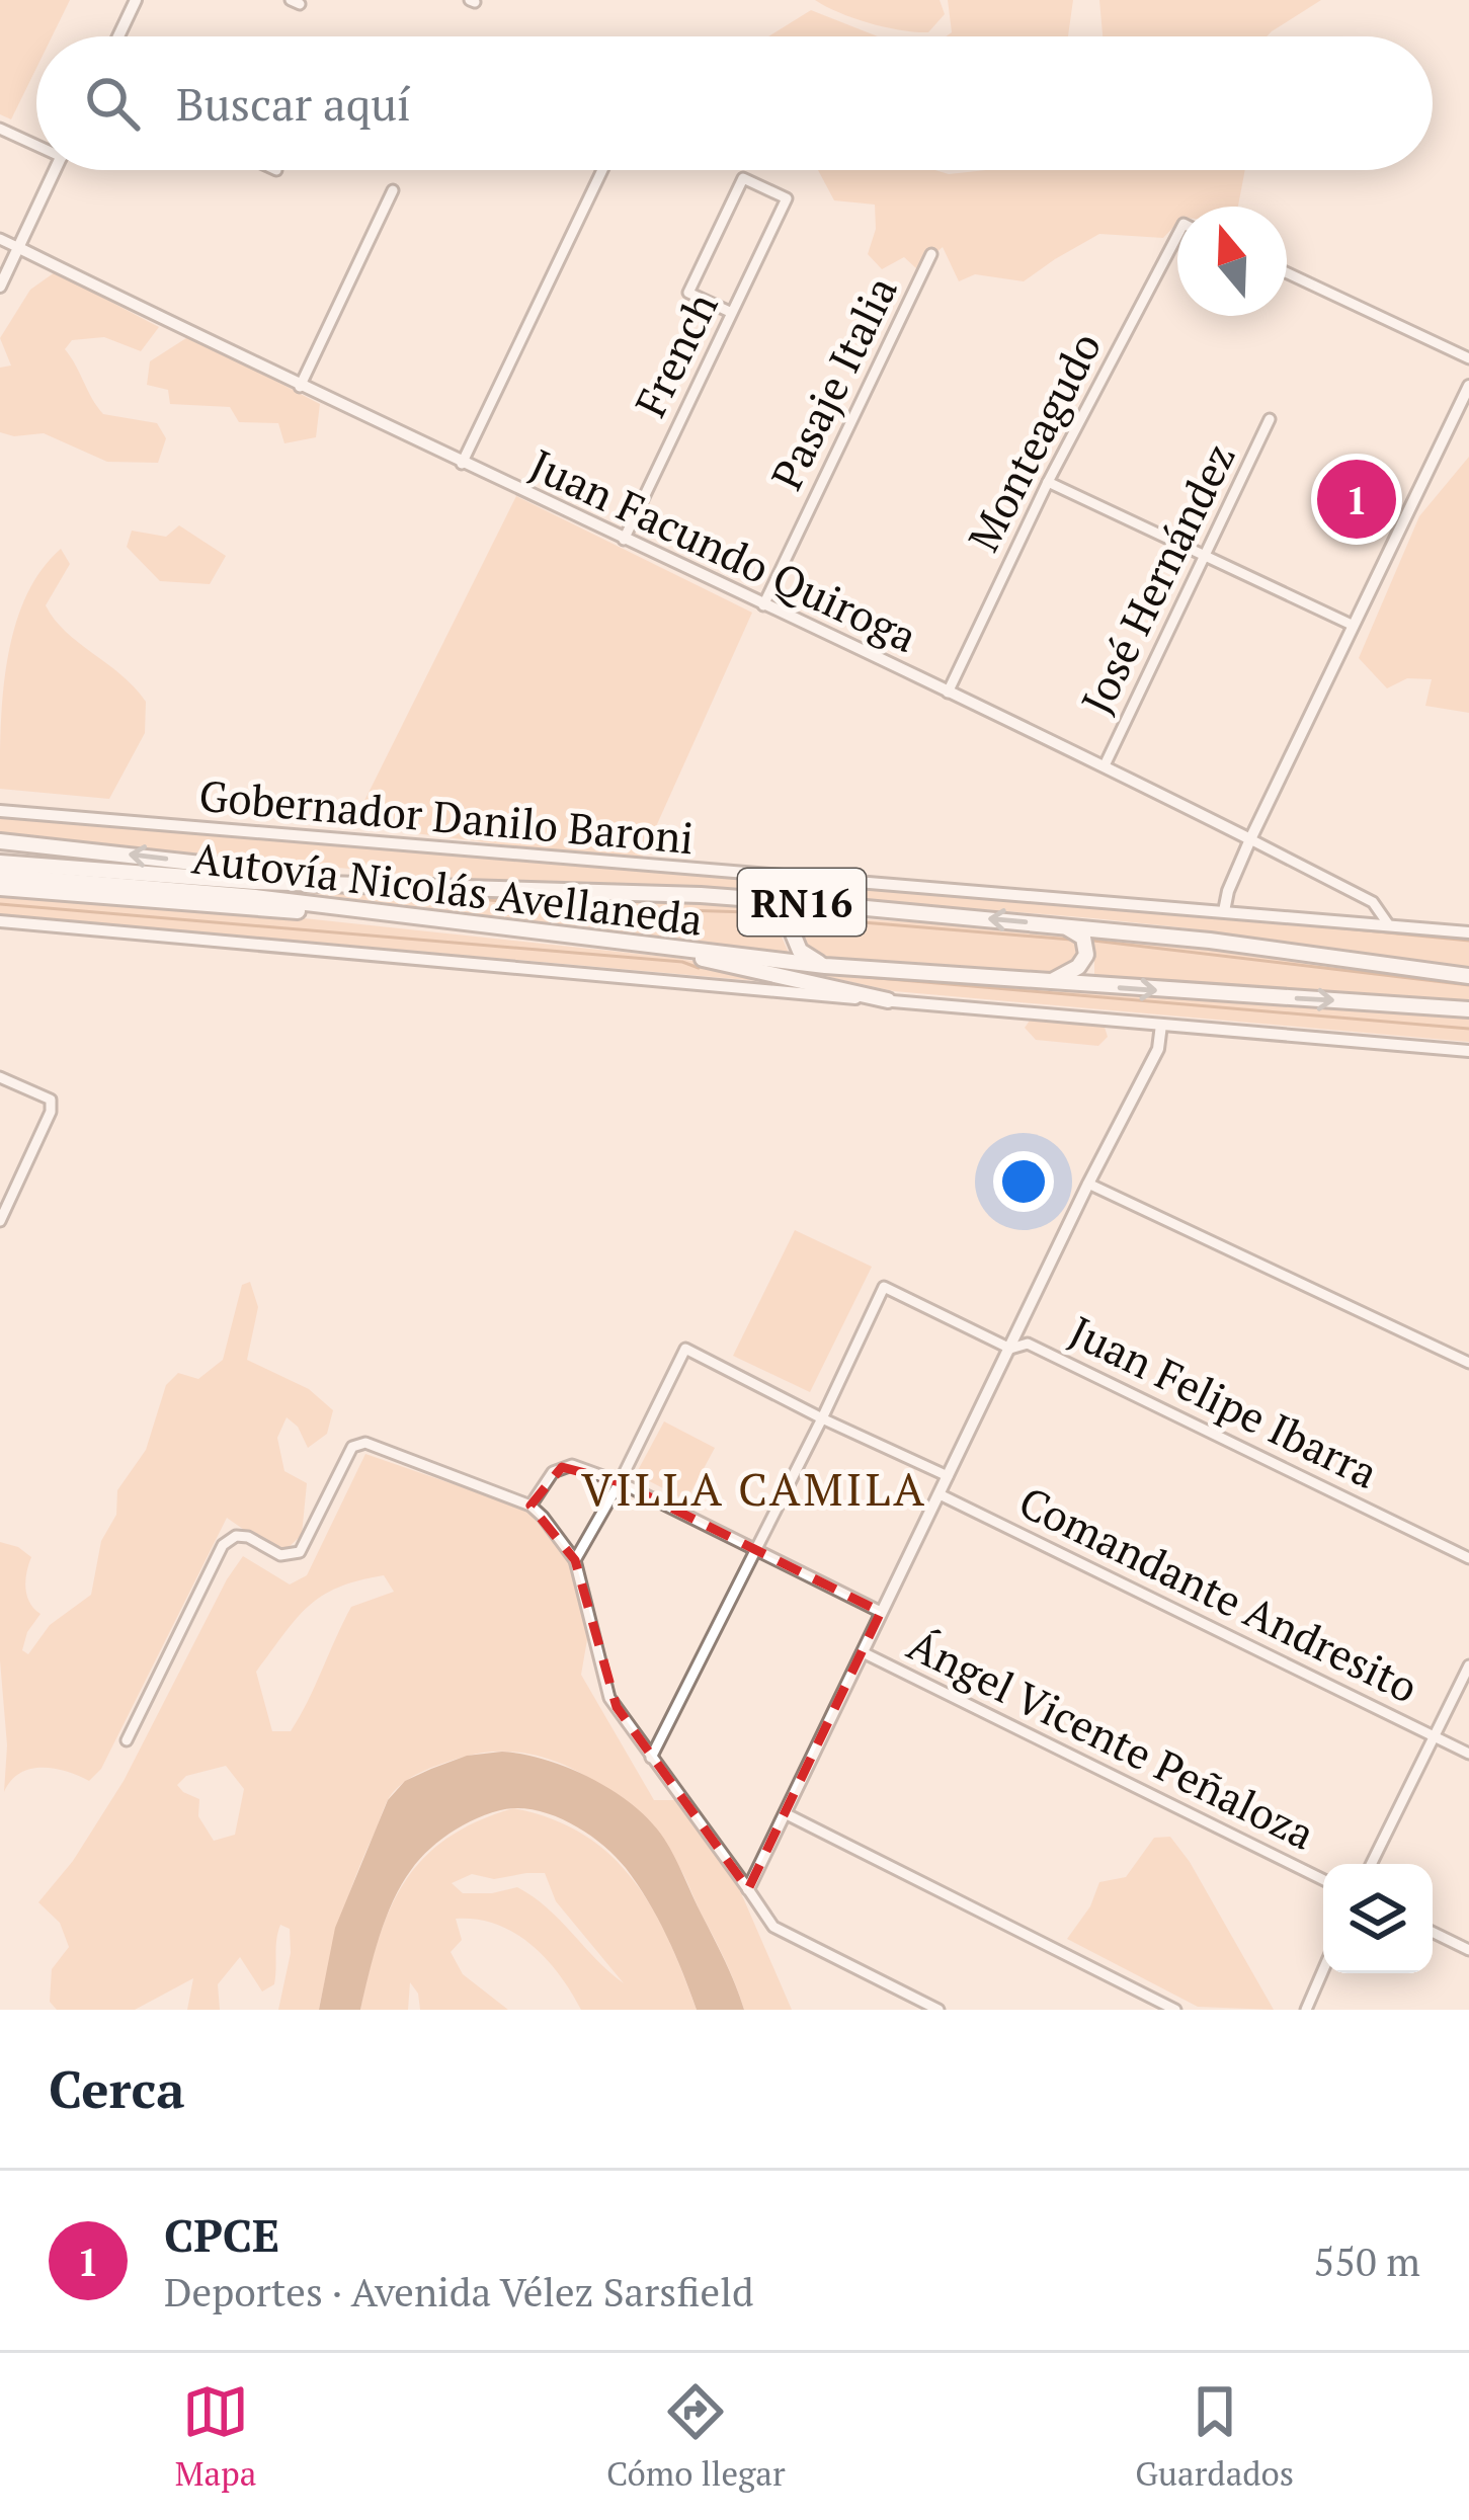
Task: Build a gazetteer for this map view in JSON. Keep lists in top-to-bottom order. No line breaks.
{"streets":{"highway":["Autovía Nicolás Avellaneda","RN16"],"street":["French","Pasaje Italia","Monteagudo","Juan Facundo Quiroga","José Hernández","Gobernador Danilo Baroni","Juan Felipe Ibarra","Comandante Andresito","Ángel Vicente Peñaloza"]},"crossings":[["French","Juan Facundo Quiroga"],["Pasaje Italia","Juan Facundo Quiroga"],["Monteagudo","Juan Facundo Quiroga"],["Juan Facundo Quiroga","José Hernández"],["Juan Facundo Quiroga","Gobernador Danilo Baroni"]],"districts":["VILLA CAMILA"],"north":"top","page":{"search":"Buscar aquí","pins":"1","heading":"Cerca","list":[{"mark":"1","name":"CPCE","note":"Deportes · Avenida Vélez Sarsfield","value":"550 m"}],"nav":["Mapa","Cómo llegar","Guardados"]}}
